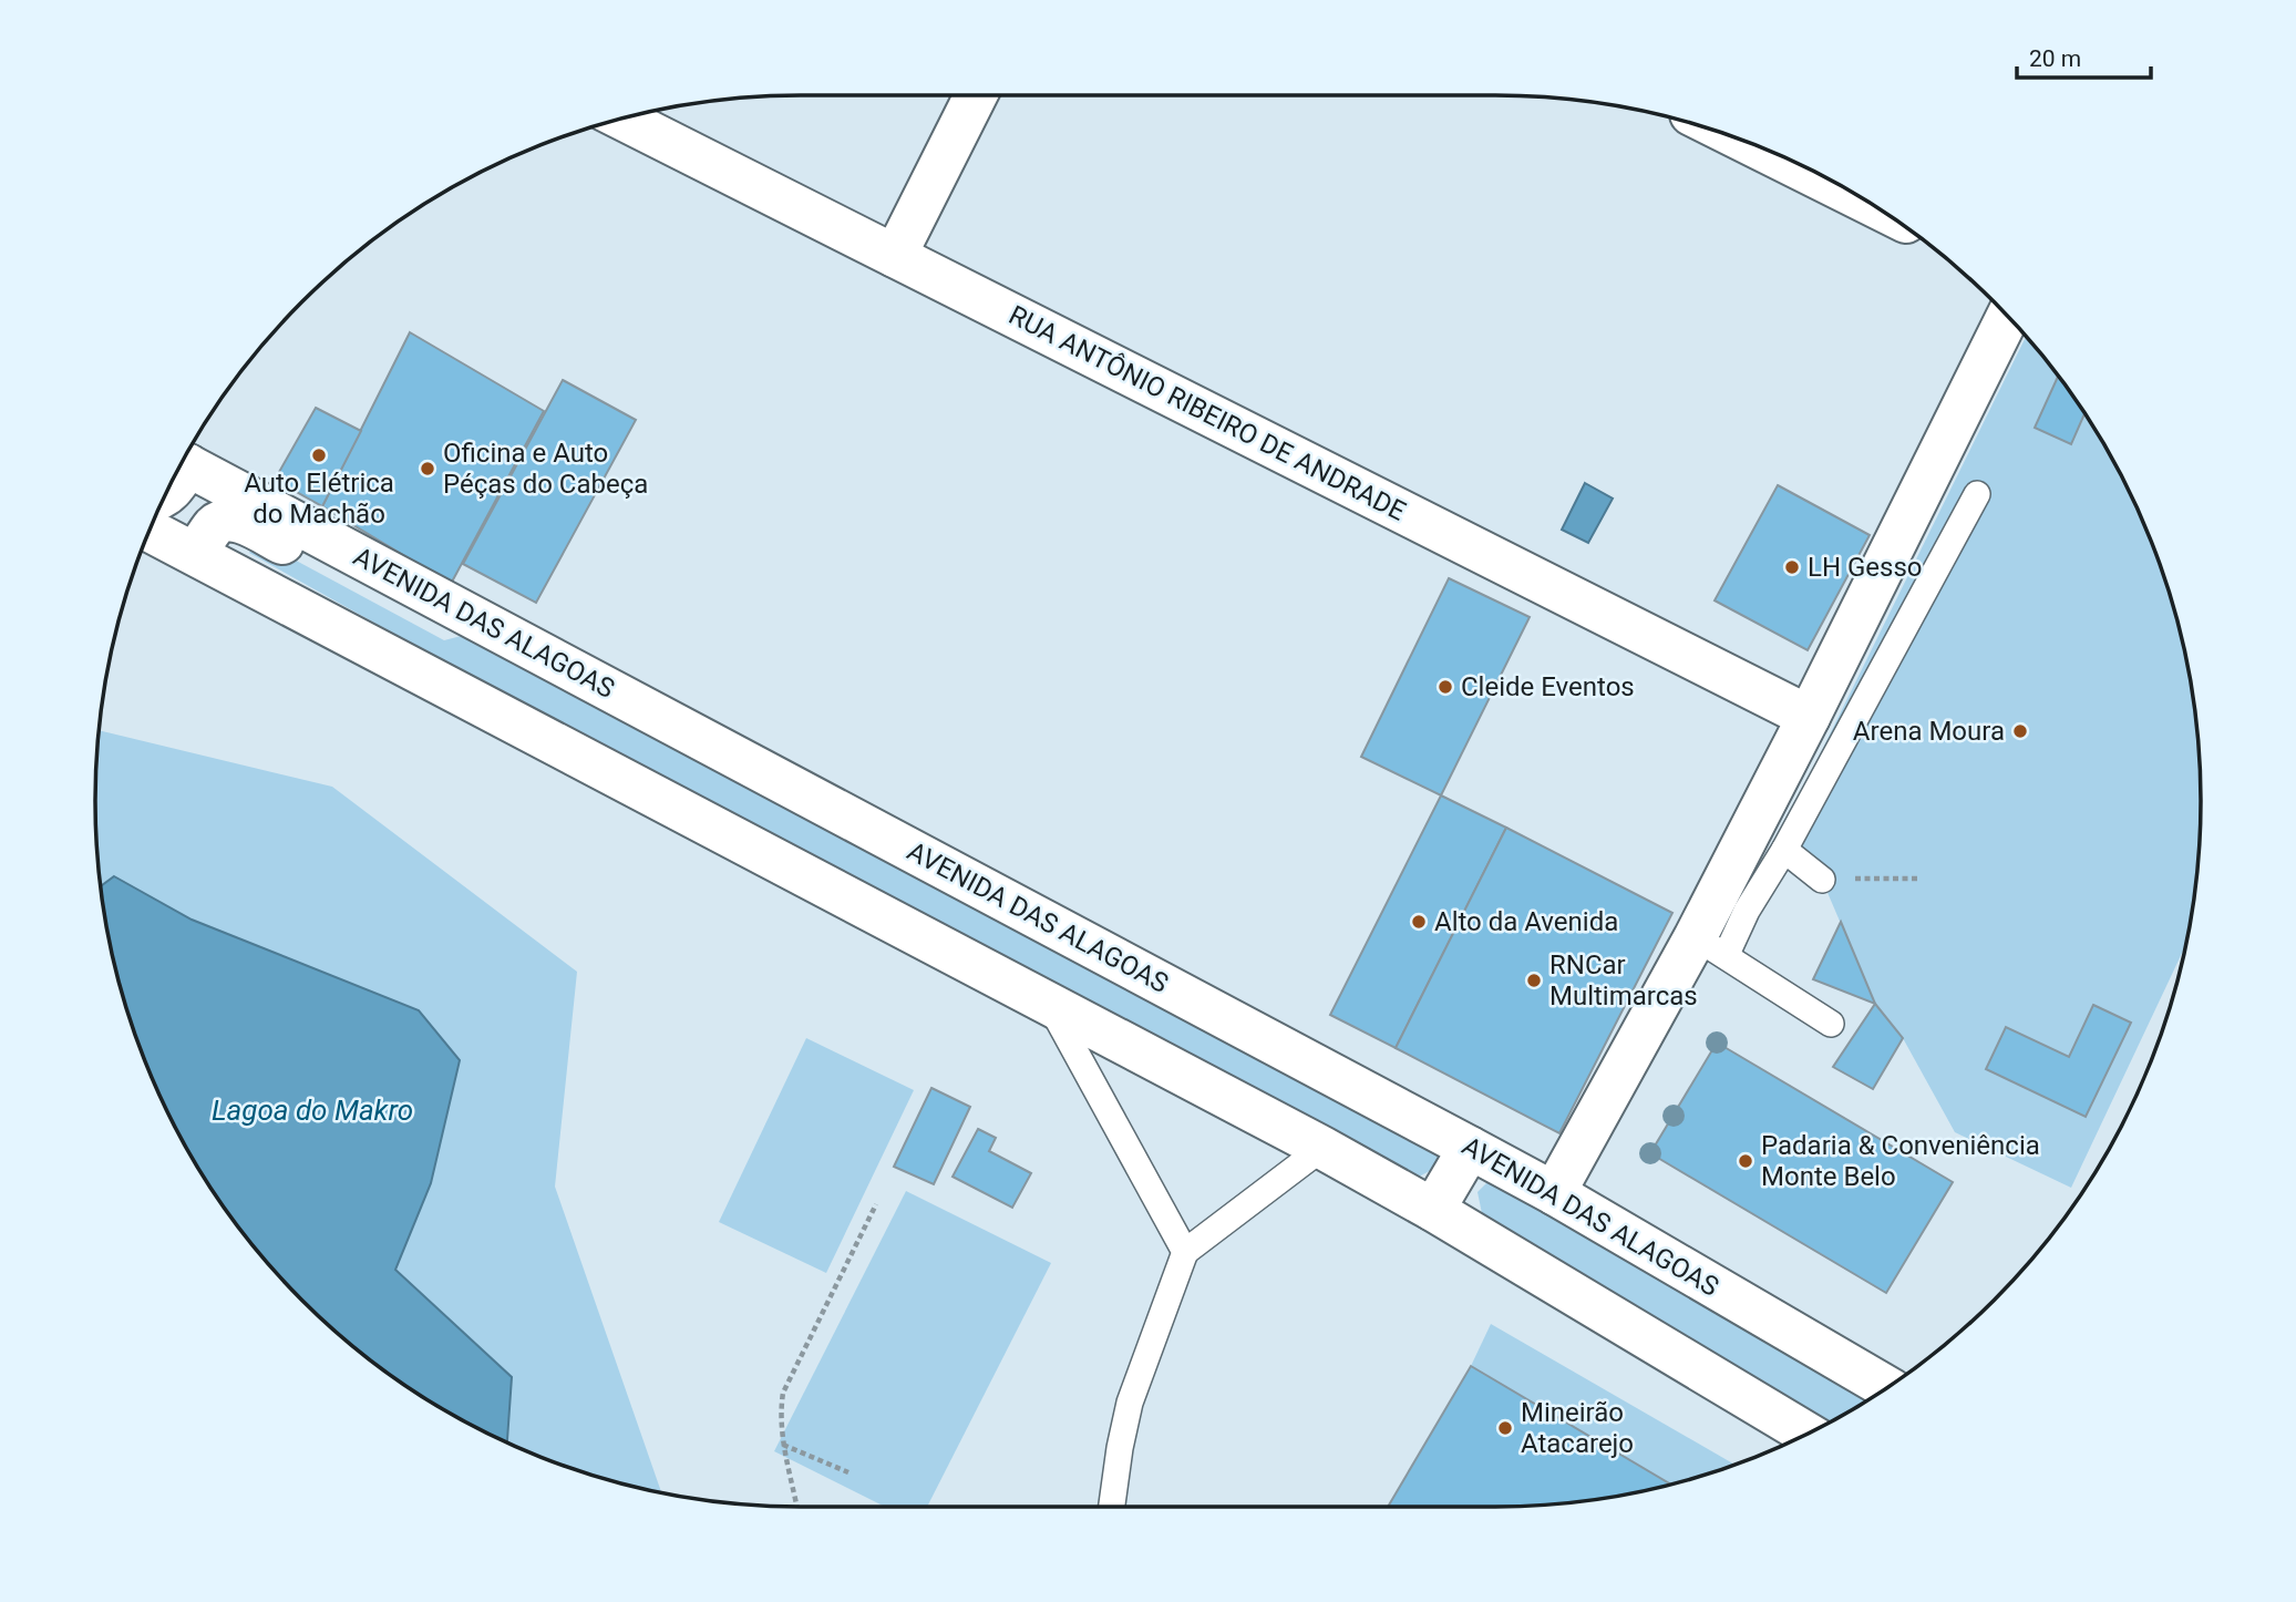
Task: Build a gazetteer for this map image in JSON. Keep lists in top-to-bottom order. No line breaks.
{"streets":{"main road":["RUA ANTÔNIO RIBEIRO DE ANDRADE","AVENIDA DAS ALAGOAS"]},"water":["Lagoa do Makro"],"places":["Auto Elétrica do Machão","Oficina e Auto Péças do Cabeça","LH Gesso","Cleide Eventos","Arena Moura","Alto da Avenida","RNCar Multimarcas","Padaria & Conveniência Monte Belo","Mineirão Atacarejo"],"scale_bar":"20 m"}
